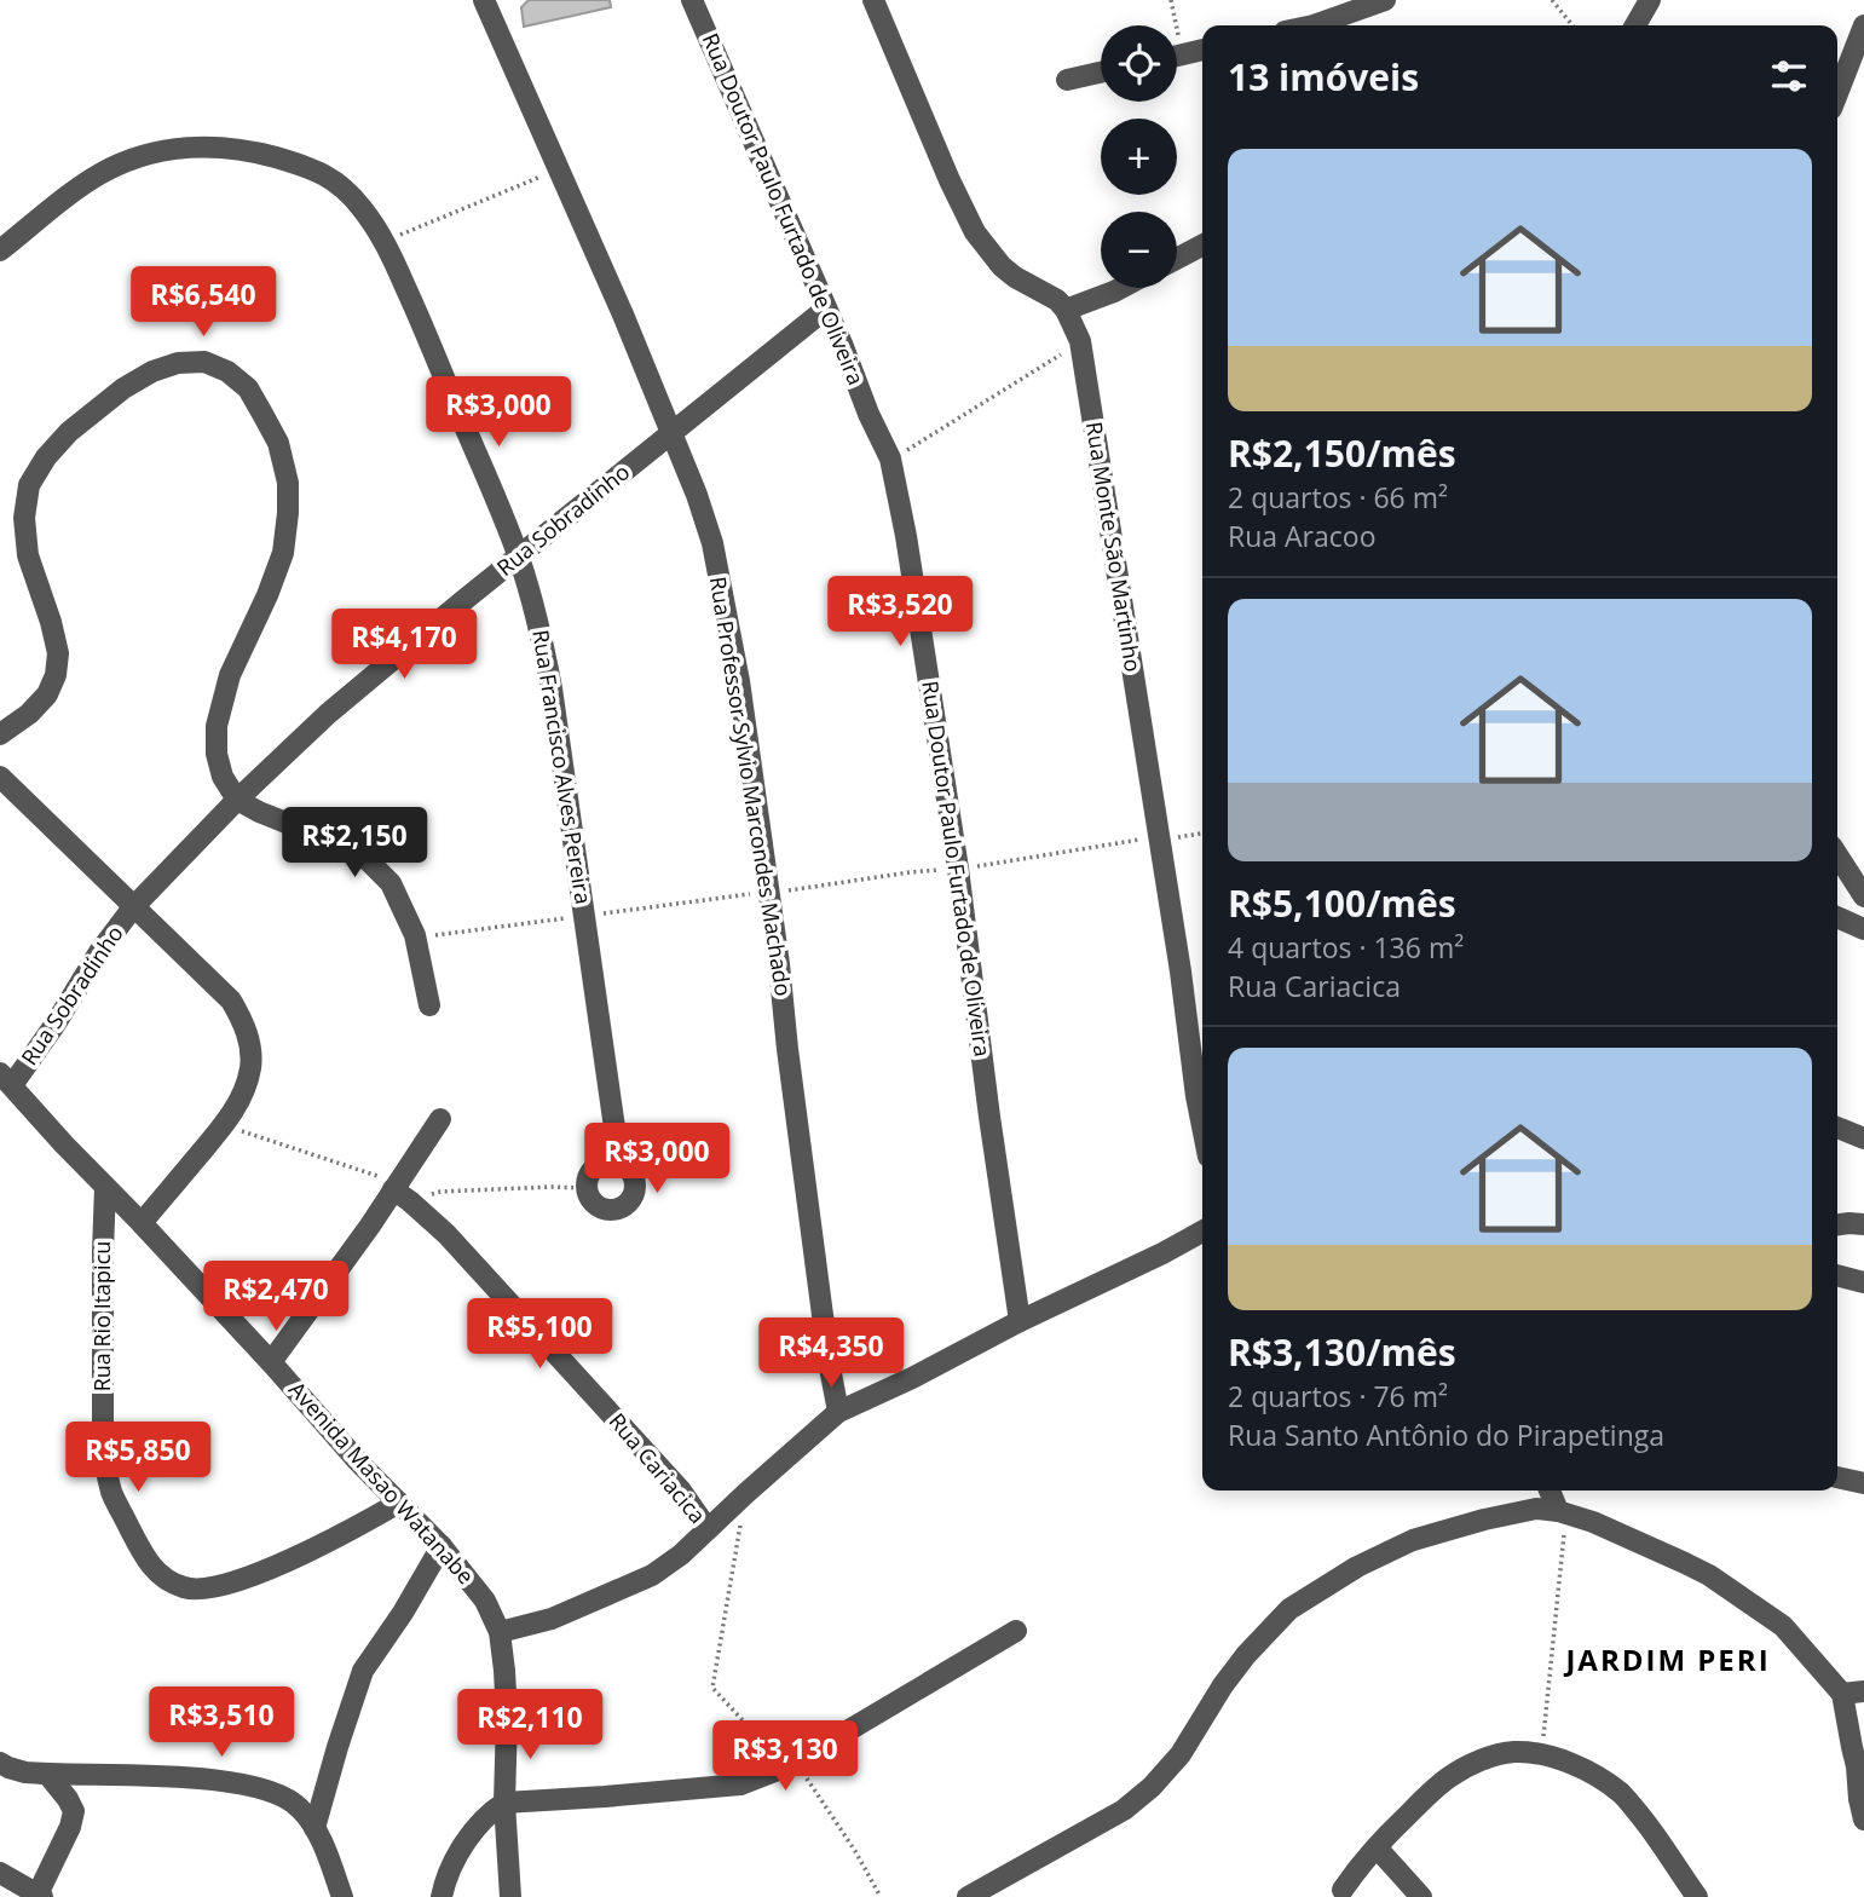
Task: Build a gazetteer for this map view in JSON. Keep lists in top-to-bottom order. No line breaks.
{"streets":{"street":["Rua Doutor Paulo Furtado de Oliveira","Rua Sobradinho","Rua Monte São Martinho","Rua Francisco Alves Pereira","Rua Professor Sylvio Marcondes Machado","Rua Rio Itapicu","Rua Cariacica","Avenida Masao Watanabe"]},"crossings":[["Rua Doutor Paulo Furtado de Oliveira","Rua Sobradinho"],["Rua Sobradinho","Rua Francisco Alves Pereira"],["Rua Sobradinho","Rua Professor Sylvio Marcondes Machado"],["Rua Sobradinho","Avenida Masao Watanabe"],["Rua Rio Itapicu","Avenida Masao Watanabe"]],"districts":["JARDIM PERI"],"page":{"map_buttons":["+","−"],"heading":"13 imóveis","list":[{"name":"R$2,150/mês","note":"2 quartos · 66 m² · Rua Aracoo"},{"name":"R$5,100/mês","note":"4 quartos · 136 m² · Rua Cariacica"},{"name":"R$3,130/mês","note":"2 quartos · 76 m² · Rua Santo Antônio do Pirapetinga"}],"price":["R$6,540","R$3,000","R$3,520","R$4,170","R$2,150","R$3,000","R$2,470","R$5,100","R$4,350","R$5,850","R$3,510","R$2,110","R$3,130"]}}
